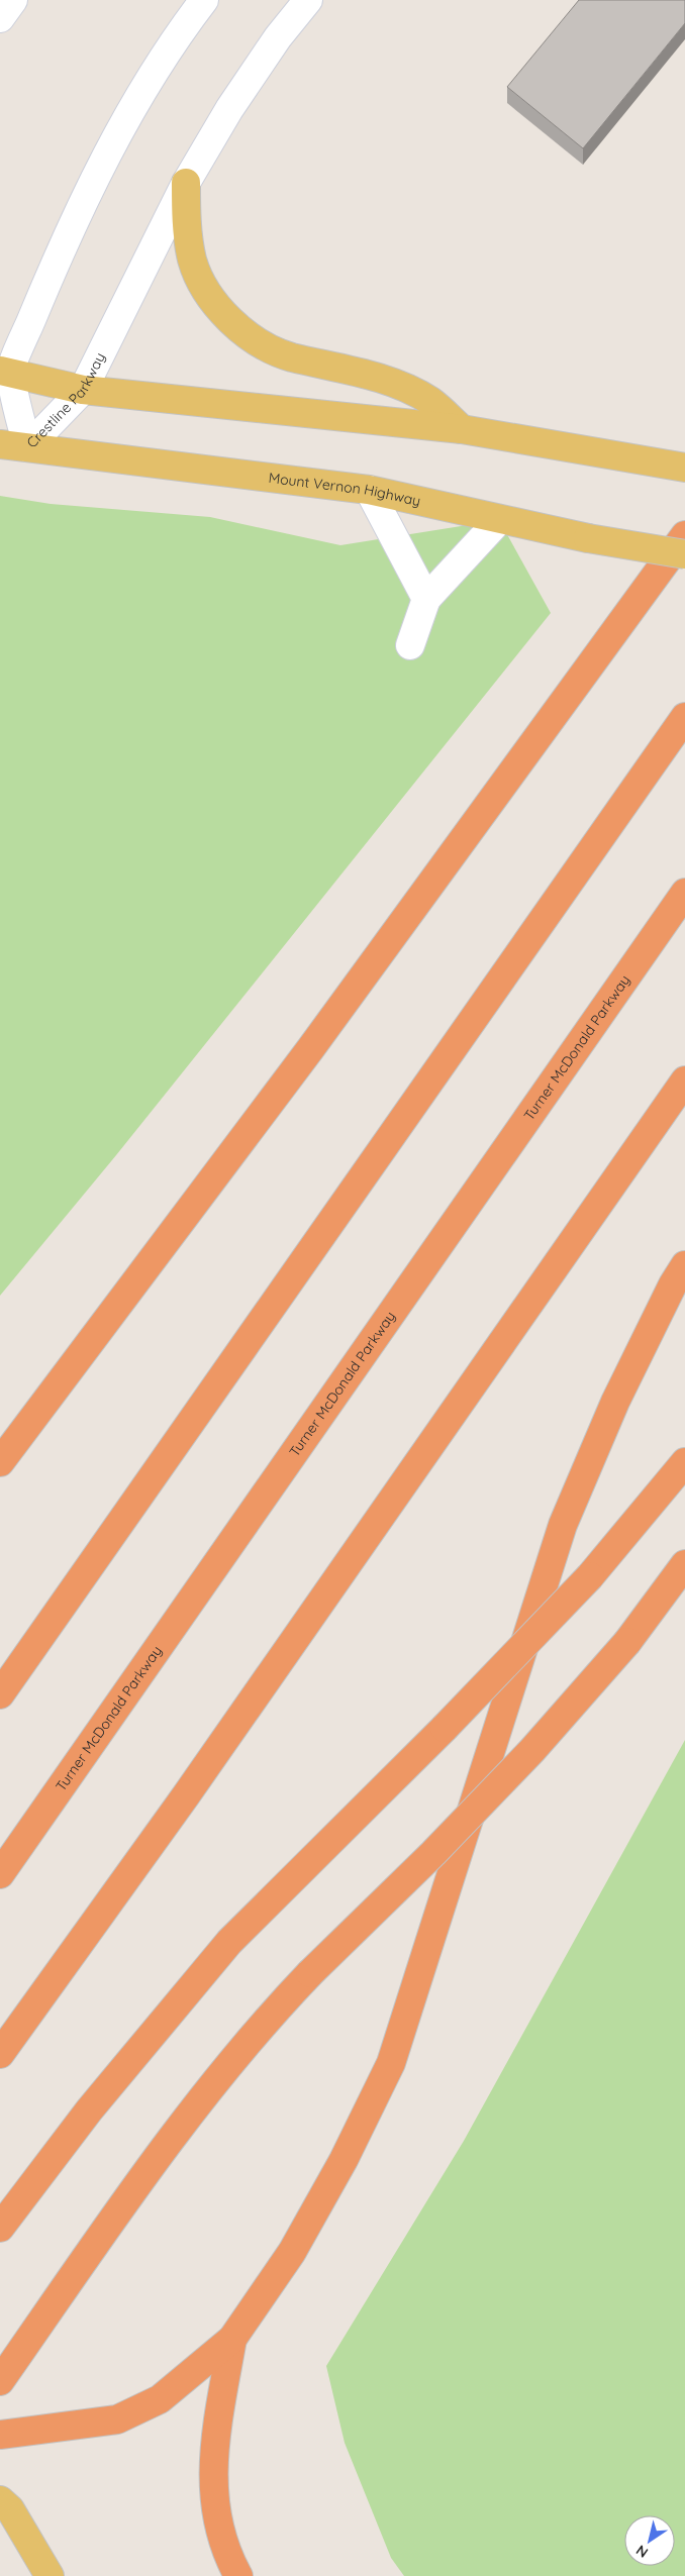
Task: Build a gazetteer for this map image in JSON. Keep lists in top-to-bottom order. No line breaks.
{"streets":{"highway":["Turner McDonald Parkway"],"main road":["Mount Vernon Highway"],"street":["Crestline Parkway"]},"crossings":[["Crestline Parkway","Mount Vernon Highway"]],"north":"bottom left"}
